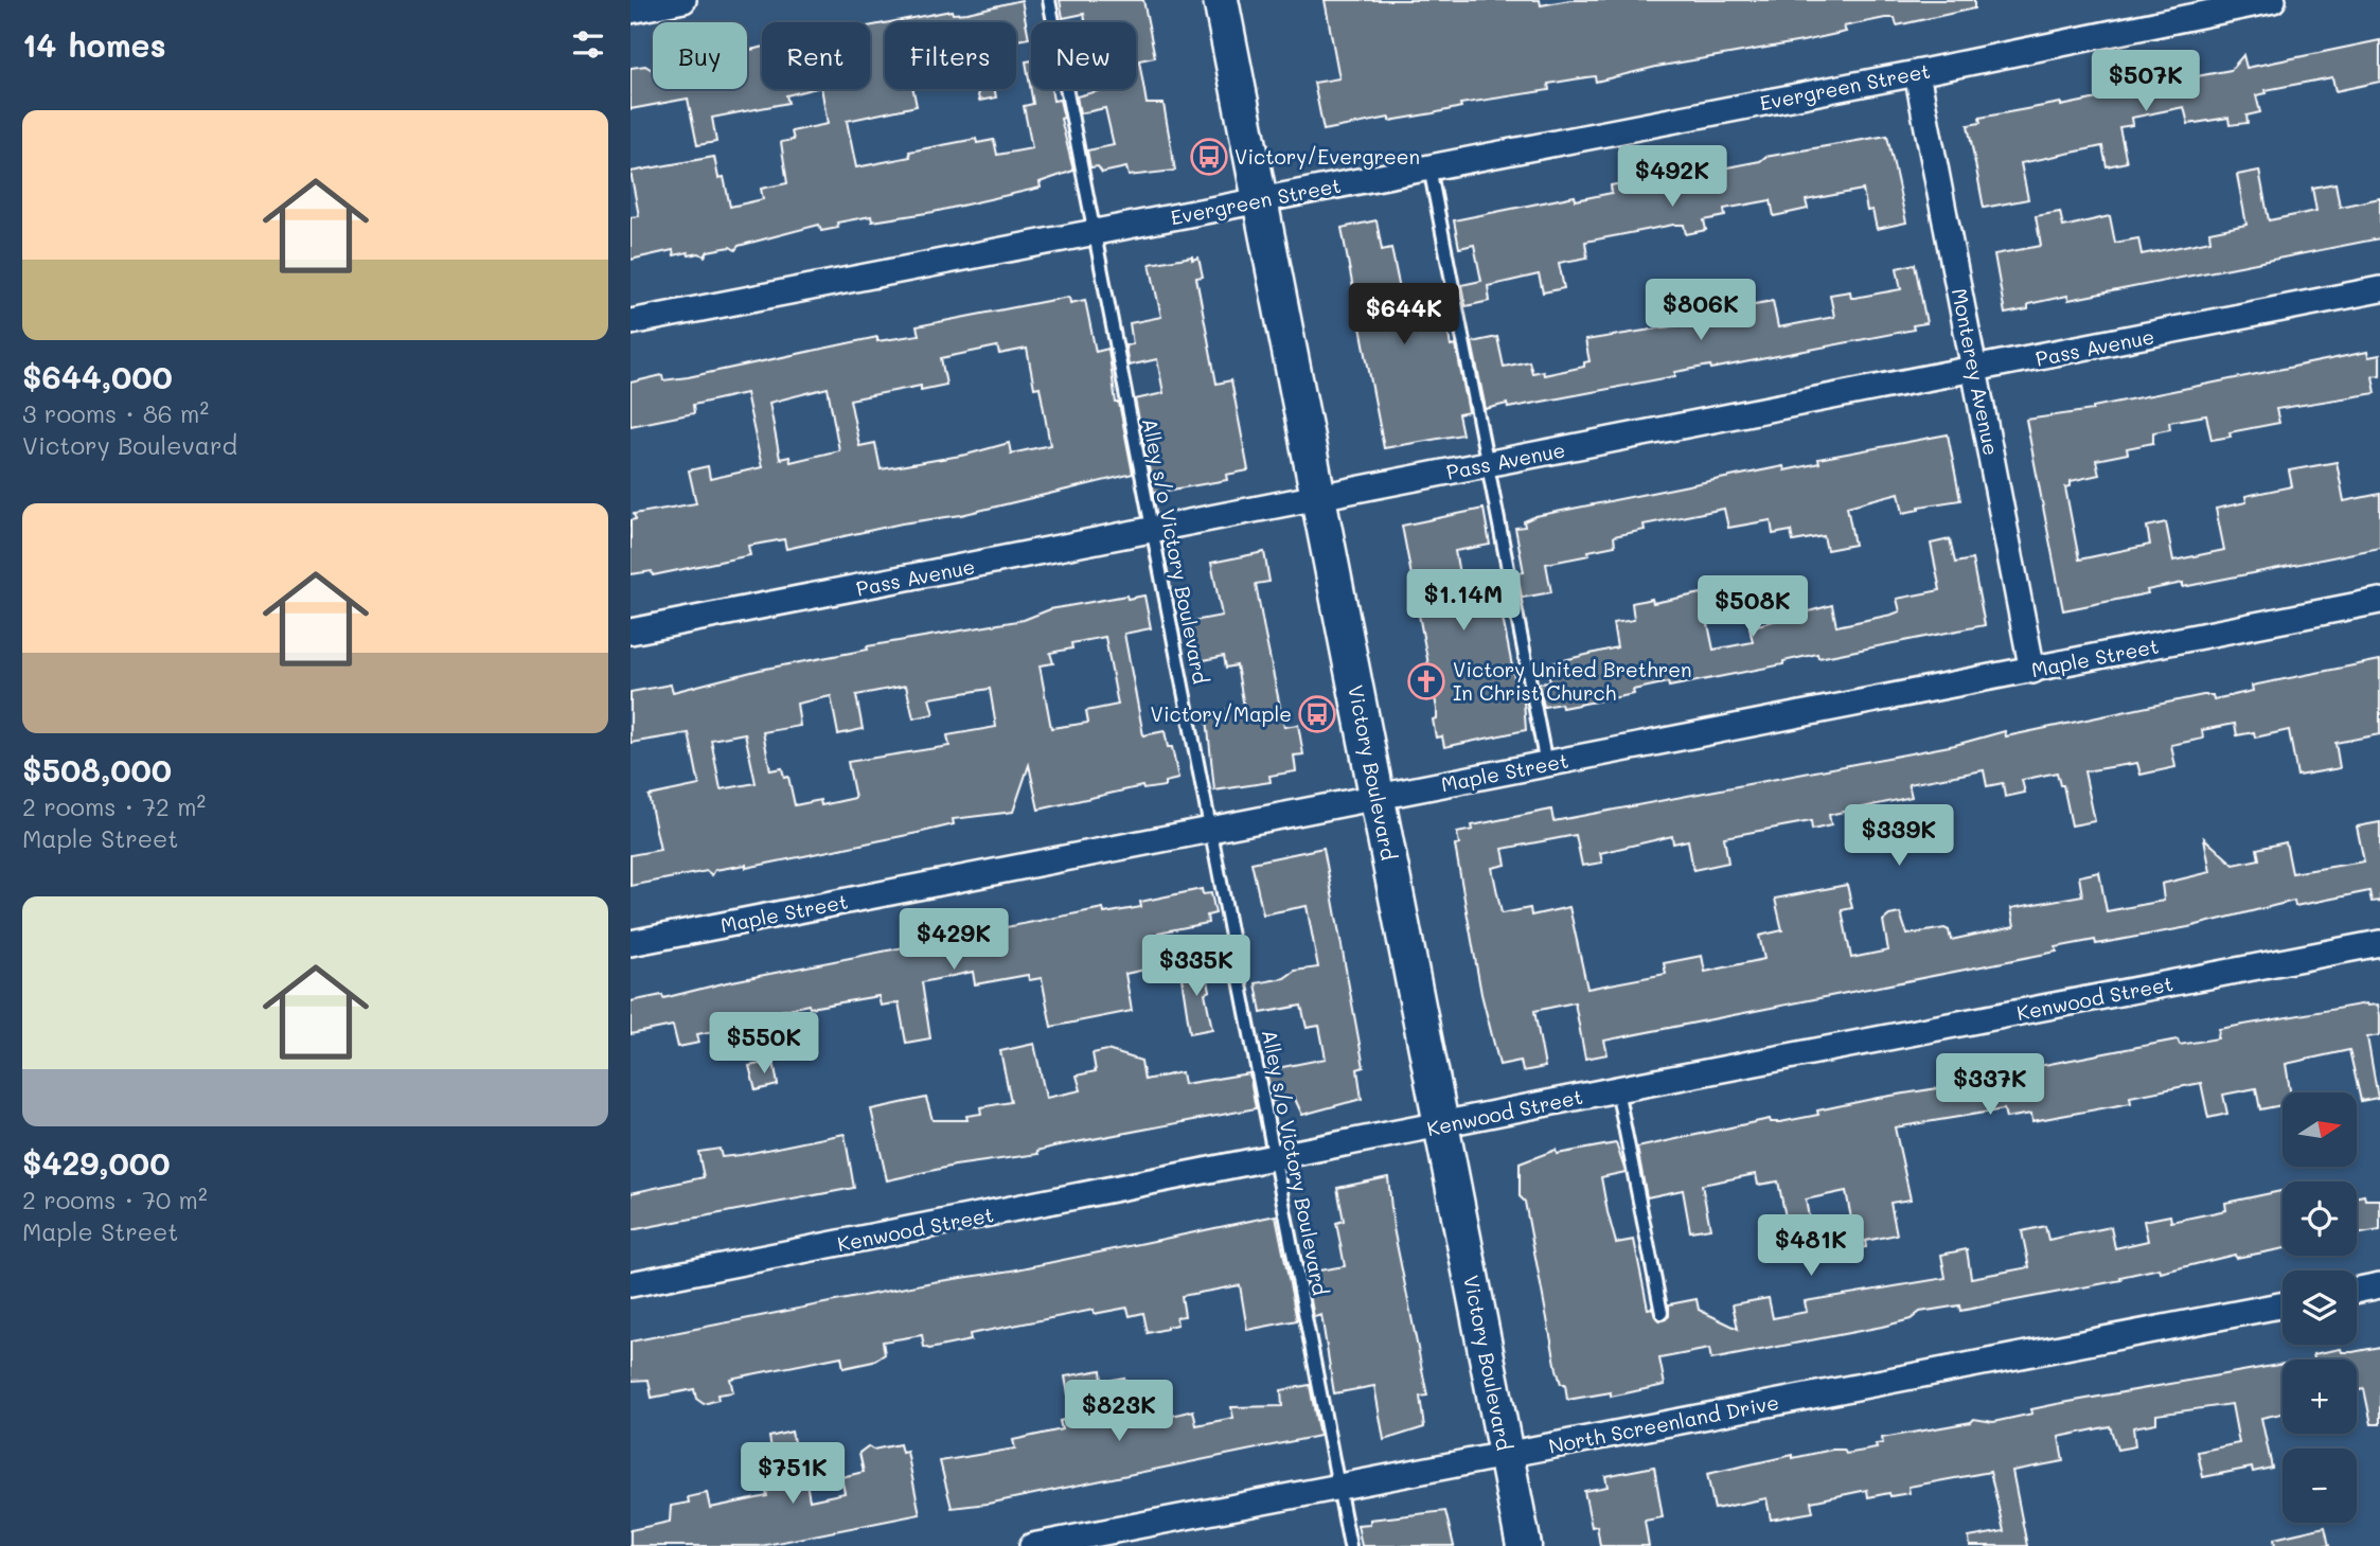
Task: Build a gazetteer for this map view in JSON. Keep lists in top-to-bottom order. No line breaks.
{"streets":{"main road":["Victory Boulevard"],"street":["Evergreen Street","Pass Avenue","Monterey Avenue","Maple Street","Kenwood Street","North Screenland Drive"],"lane":["Alley s/o Victory Boulevard"]},"crossings":[["Evergreen Street","Monterey Avenue"],["Evergreen Street","Alley s/o Victory Boulevard"],["Evergreen Street","Victory Boulevard"],["Pass Avenue","Monterey Avenue"],["Pass Avenue","Alley s/o Victory Boulevard"],["Pass Avenue","Victory Boulevard"],["Monterey Avenue","Maple Street"],["Alley s/o Victory Boulevard","Maple Street"],["Alley s/o Victory Boulevard","Kenwood Street"],["Alley s/o Victory Boulevard","North Screenland Drive"],["Maple Street","Victory Boulevard"],["Victory Boulevard","Kenwood Street"],["Victory Boulevard","North Screenland Drive"]],"places":{"bus stop":["Victory/Evergreen","Victory/Maple"],"church":["Victory United Brethren In Christ Church"]},"north":"right","page":{"heading":"14 homes","chip":["Buy","Rent","Filters","New"],"price":["$507K","$492K","$806K","$644K","$1.14M","$508K","$339K","$429K","$335K","$550K","$337K","$481K","$823K","$751K"],"list":[{"name":"$644,000","note":"3 rooms · 86 m² · Victory Boulevard"},{"name":"$508,000","note":"2 rooms · 72 m² · Maple Street"},{"name":"$429,000","note":"2 rooms · 70 m² · Maple Street"}],"map_buttons":["+","−"]}}
